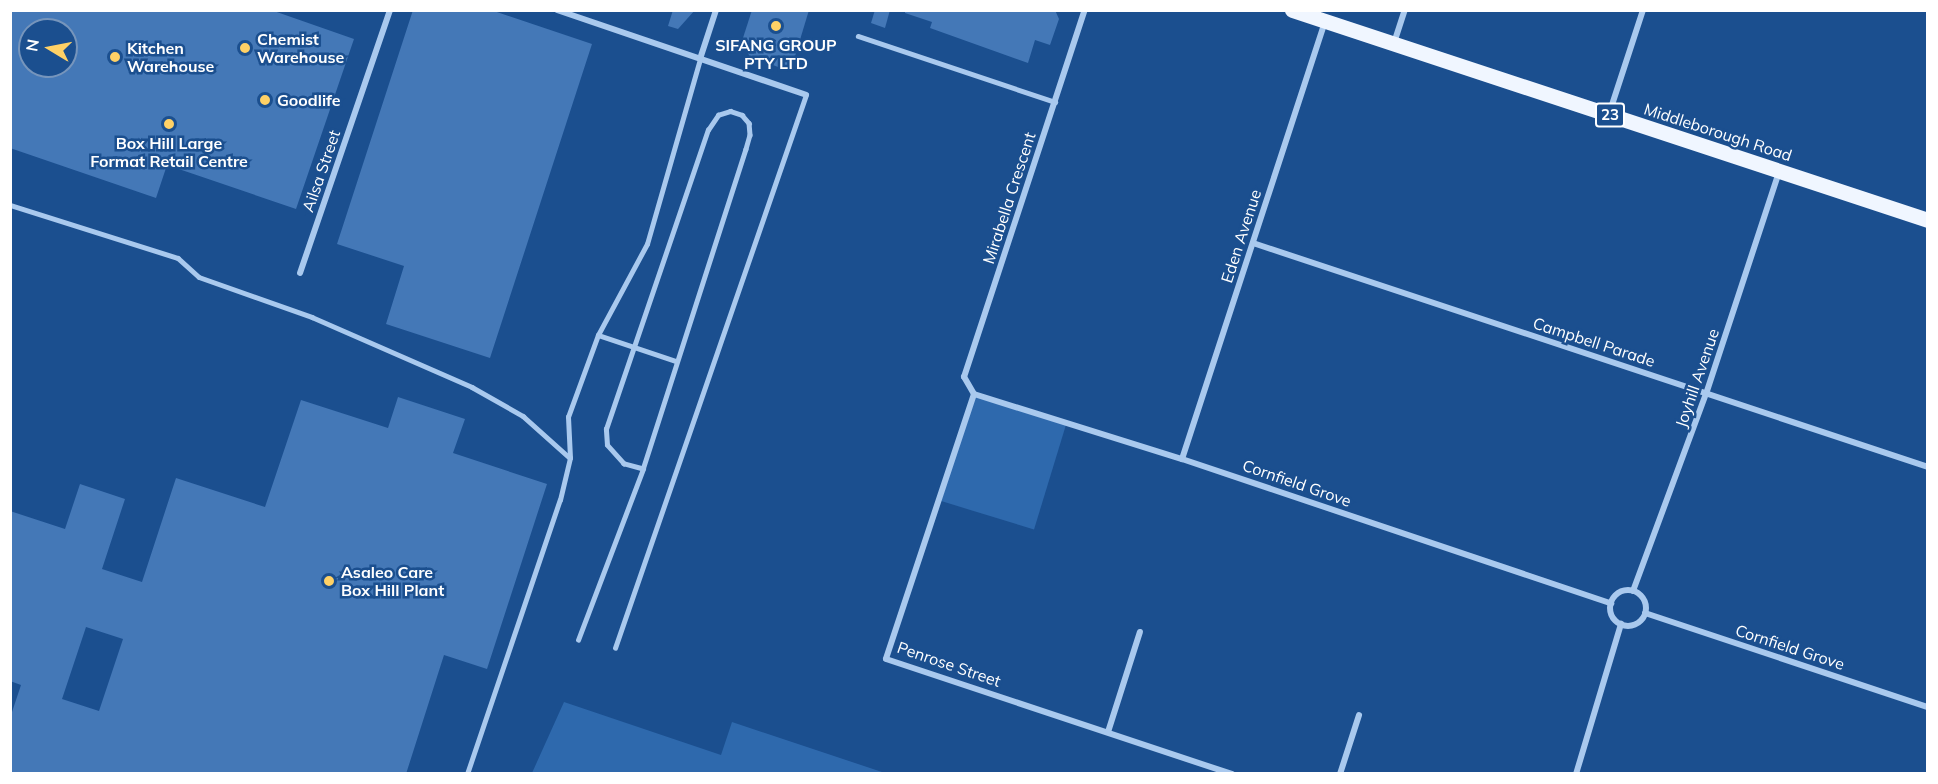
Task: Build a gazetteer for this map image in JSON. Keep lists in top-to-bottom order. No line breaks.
{"streets":{"main road":["23","Middleborough Road"],"street":["Ailsa Street","Mirabella Crescent","Eden Avenue","Campbell Parade","Joyhill Avenue","Cornfield Grove","Penrose Street"]},"crossings":[["Middleborough Road","Eden Avenue"],["Middleborough Road","Joyhill Avenue"],["Mirabella Crescent","Cornfield Grove"],["Mirabella Crescent","Penrose Street"],["Eden Avenue","Campbell Parade"],["Eden Avenue","Cornfield Grove"],["Campbell Parade","Joyhill Avenue"],["Joyhill Avenue","Cornfield Grove"],["Cornfield Grove","Penrose Street"]],"places":["SIFANG GROUP PTY LTD","Chemist Warehouse","Kitchen Warehouse","Goodlife","Box Hill Large Format Retail Centre","Asaleo Care Box Hill Plant"],"north":"left"}
